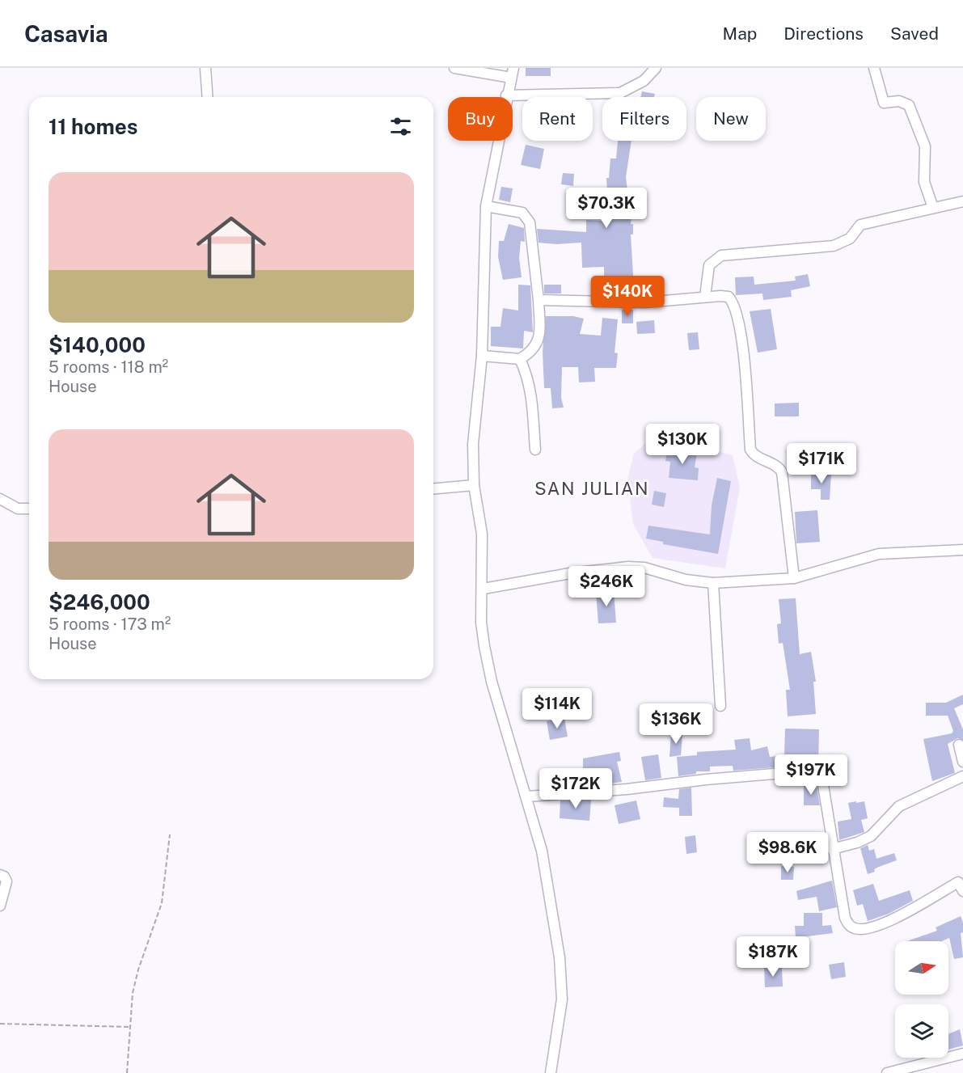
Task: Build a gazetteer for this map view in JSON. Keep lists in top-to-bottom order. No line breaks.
{"districts":["SAN JULIAN"],"north":"right","page":{"header":"Casavia","nav":["Map","Directions","Saved"],"chip":["Buy","Rent","Filters","New"],"heading":"11 homes","list":[{"name":"$140,000","note":"5 rooms · 118 m² · House"},{"name":"$246,000","note":"5 rooms · 173 m² · House"}],"price":["$70.3K","$140K","$130K","$171K","$246K","$114K","$136K","$197K","$172K","$98.6K","$187K"]}}
